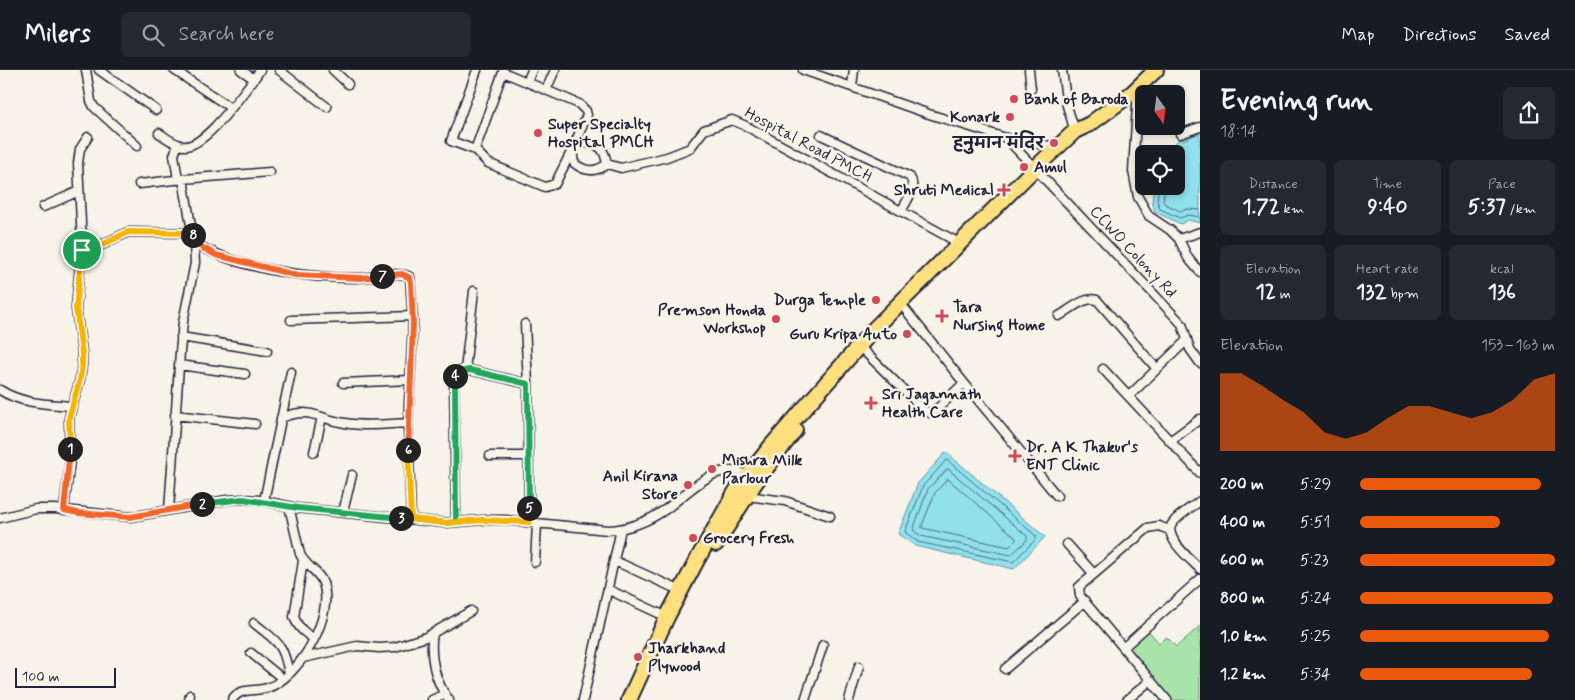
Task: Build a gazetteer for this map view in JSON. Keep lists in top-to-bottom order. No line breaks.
{"streets":{"street":["Hospital Road PMCH","CCWO Colony Rd"]},"places":{"other":["Bank of Baroda","Konark","Super Specialty Hospital PMCH","हनुमान मंदिर","Amul","Durga Temple","Premson Honda Workshop","Guru Kripa Auto","Mishra Milk Parlour","Anil Kirana Store","Grocery Fresh","Jharkhand Plywood"],"health":["Shruti Medical","Tara Nursing Home","Sri Jagannath Health Care","Dr. A K Thakur's ENT Clinic"]},"scale_bar":"100 m","north":"bottom","page":{"header":"Milers","search":"Search here","nav":["Map","Directions","Saved"],"heading":["Evening run","18:14"],"stats":[["Distance","1.72 km"],["Time","9:40"],["Pace","5:37 /km"],["Elevation","12 m"],["Heart rate","132 bpm"],["kcal","136"]],"pins":["8","7","4","1","6","2","5","3"],"chart":["Elevation","153–163 m"],"list":[{"name":"200 m","note":"5:29"},{"name":"400 m","note":"5:51"},{"name":"600 m","note":"5:23"},{"name":"800 m","note":"5:24"},{"name":"1.0 km","note":"5:25"},{"name":"1.2 km","note":"5:34"}],"scale":"100 m"}}
